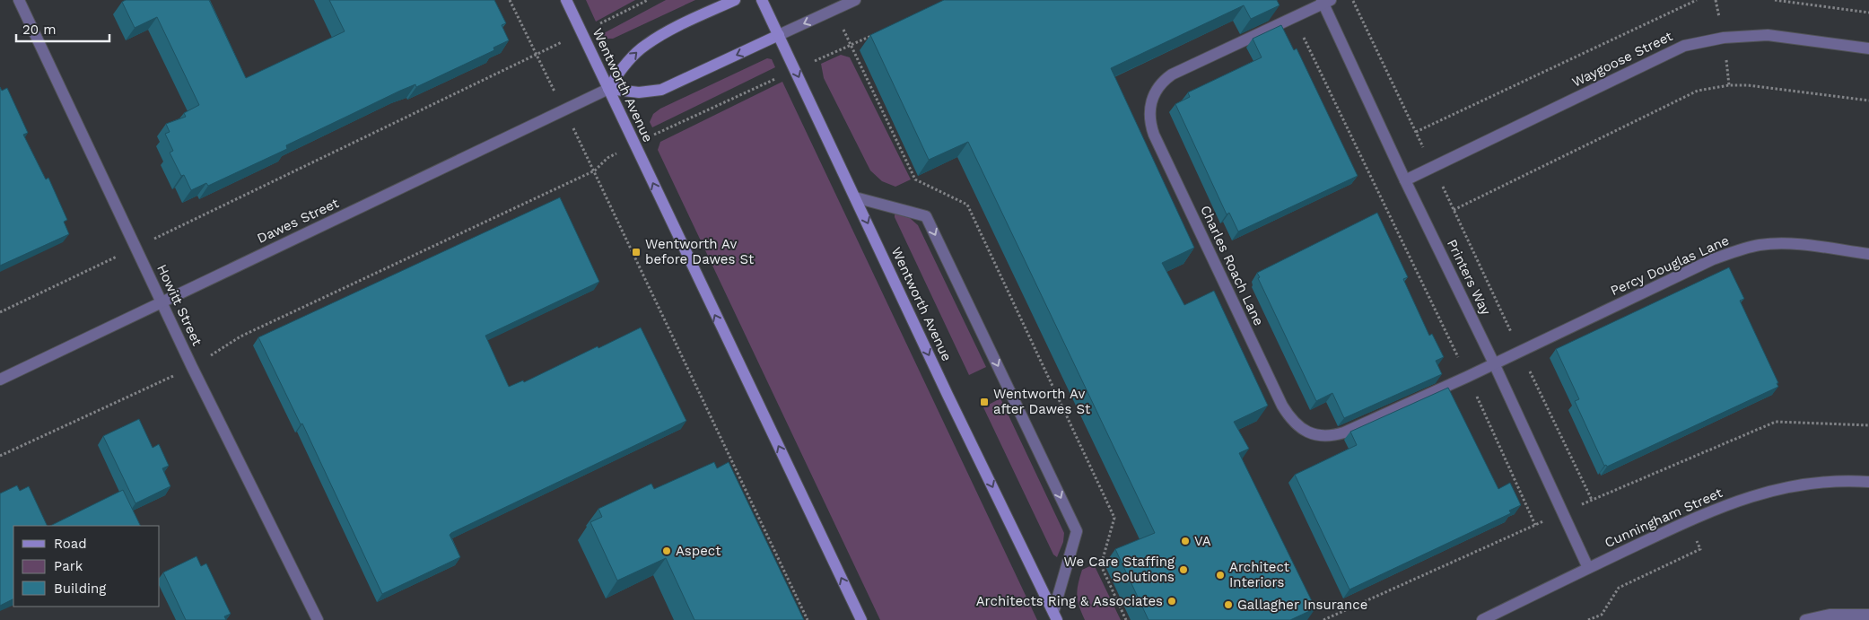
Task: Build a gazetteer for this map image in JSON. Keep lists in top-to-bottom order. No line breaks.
{"streets":{"main road":["Wentworth Avenue"],"street":["Waygoose Street","Dawes Street","Charles Roach Lane","Percy Douglas Lane","Printers Way","Howitt Street","Cunningham Street"]},"crossings":[["Waygoose Street","Printers Way"],["Wentworth Avenue","Dawes Street"],["Dawes Street","Howitt Street"],["Charles Roach Lane","Percy Douglas Lane"],["Charles Roach Lane","Printers Way"],["Percy Douglas Lane","Printers Way"],["Printers Way","Cunningham Street"]],"places":{"transit":["Wentworth Av before Dawes St","Wentworth Av after Dawes St"],"other":["VA","Aspect","We Care Staffing Solutions","Architect Interiors","Architects Ring & Associates","Gallagher Insurance"]},"legend":["Road","Park","Building"],"scale_bar":"20 m"}
